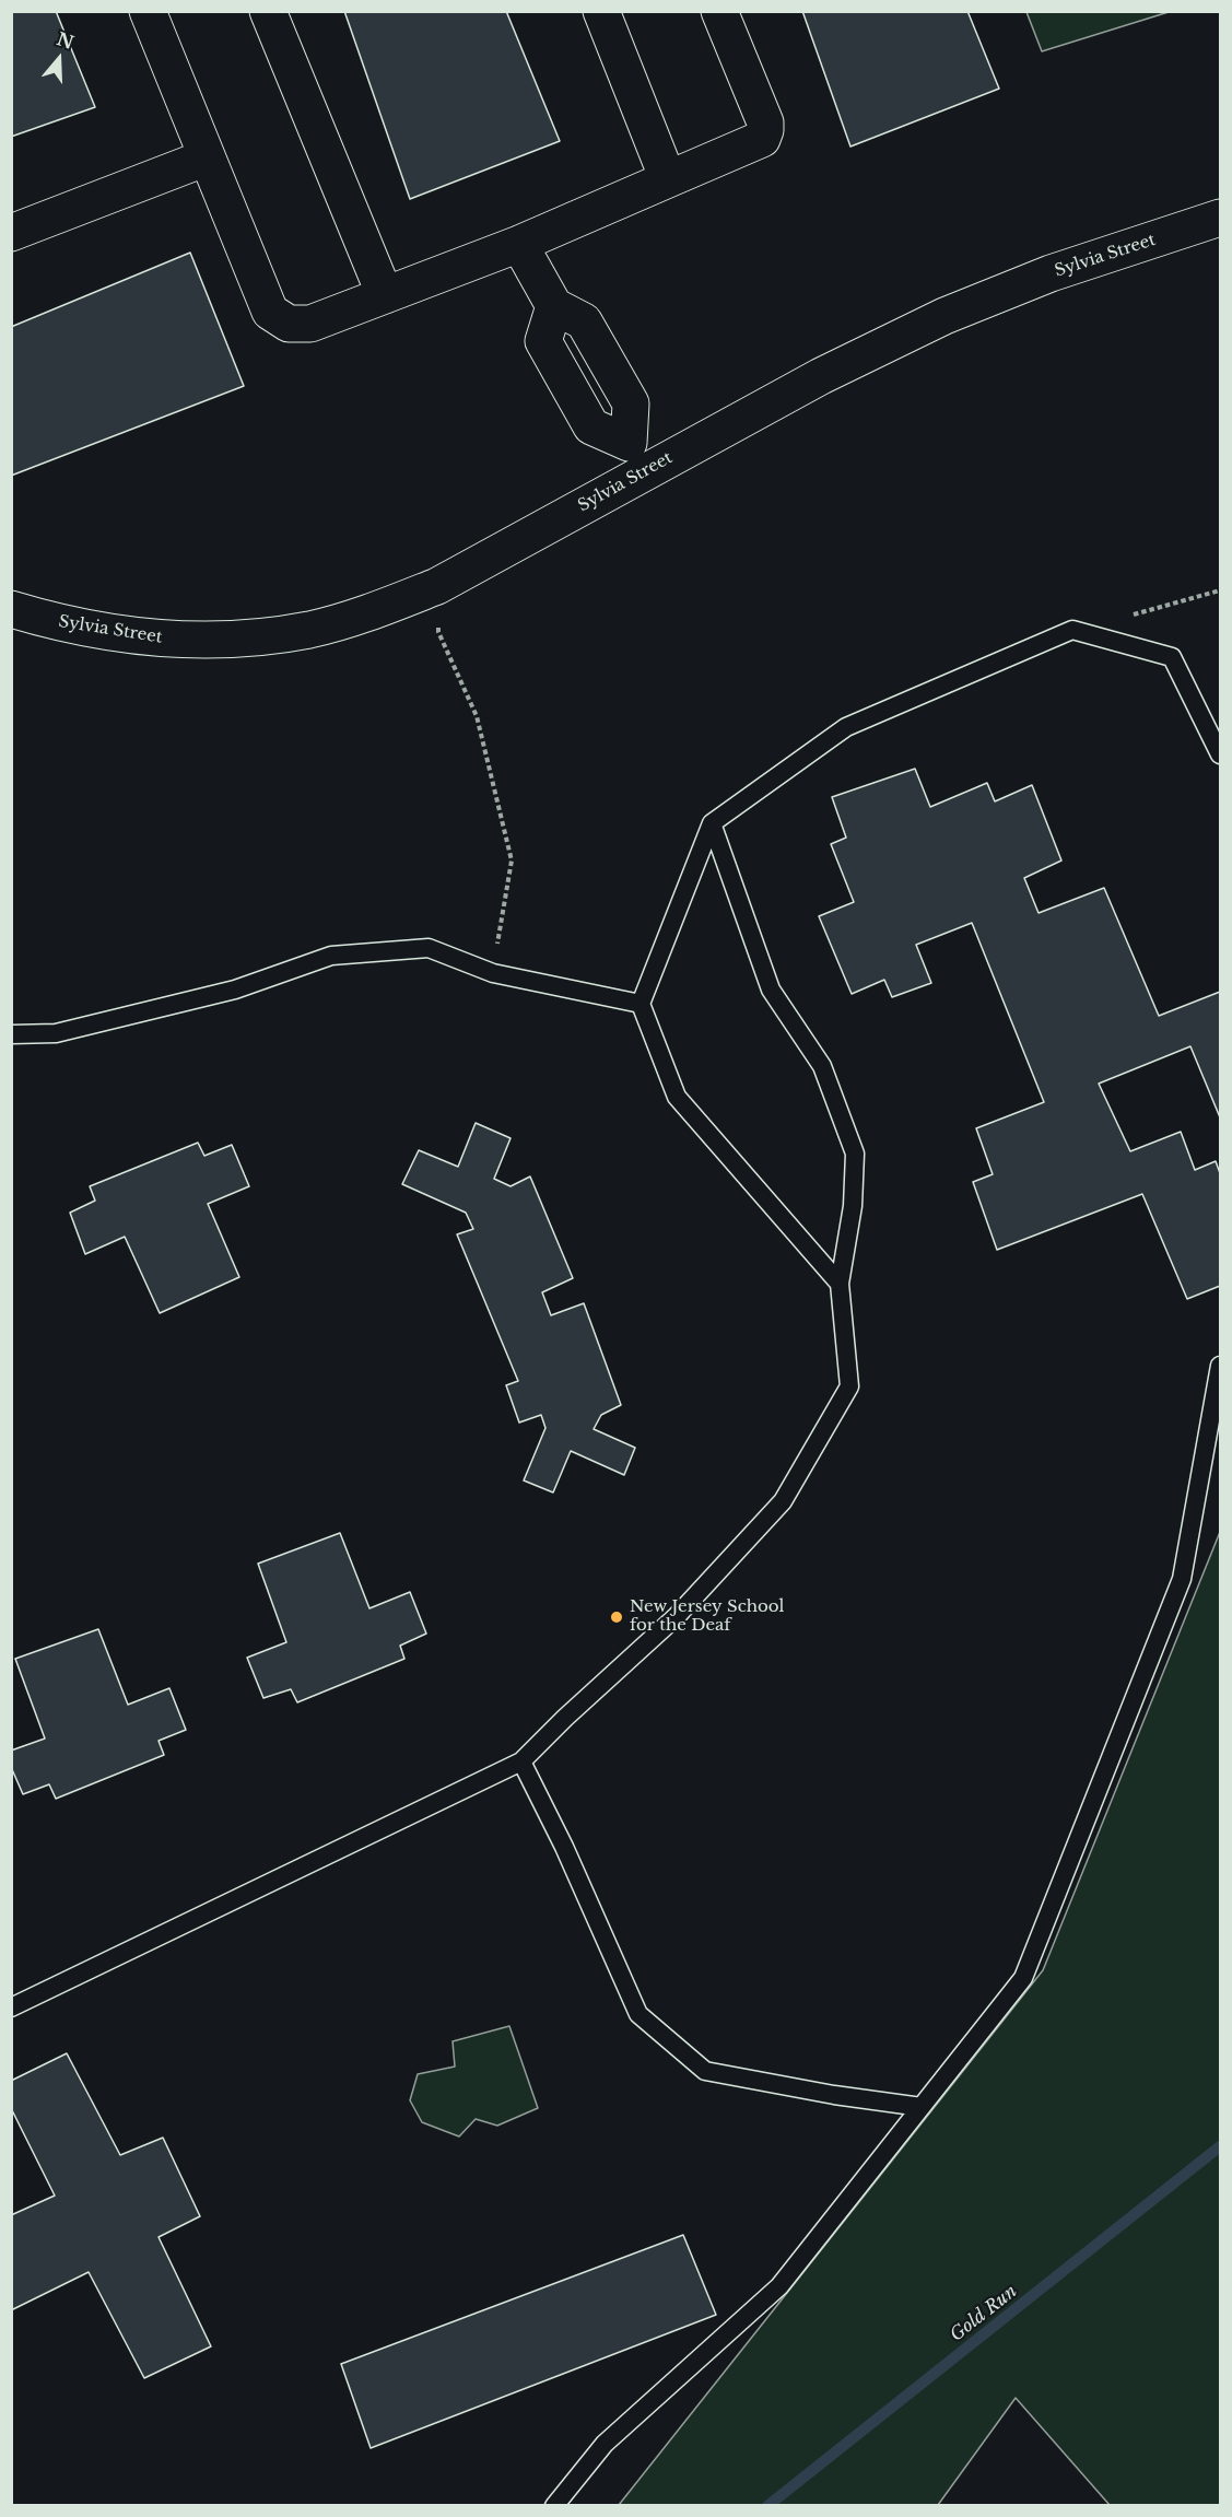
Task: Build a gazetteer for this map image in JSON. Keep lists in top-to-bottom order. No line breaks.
{"streets":{"street":["Sylvia Street"]},"water":["Gold Run"],"places":["New Jersey School for the Deaf"],"north":"top"}
